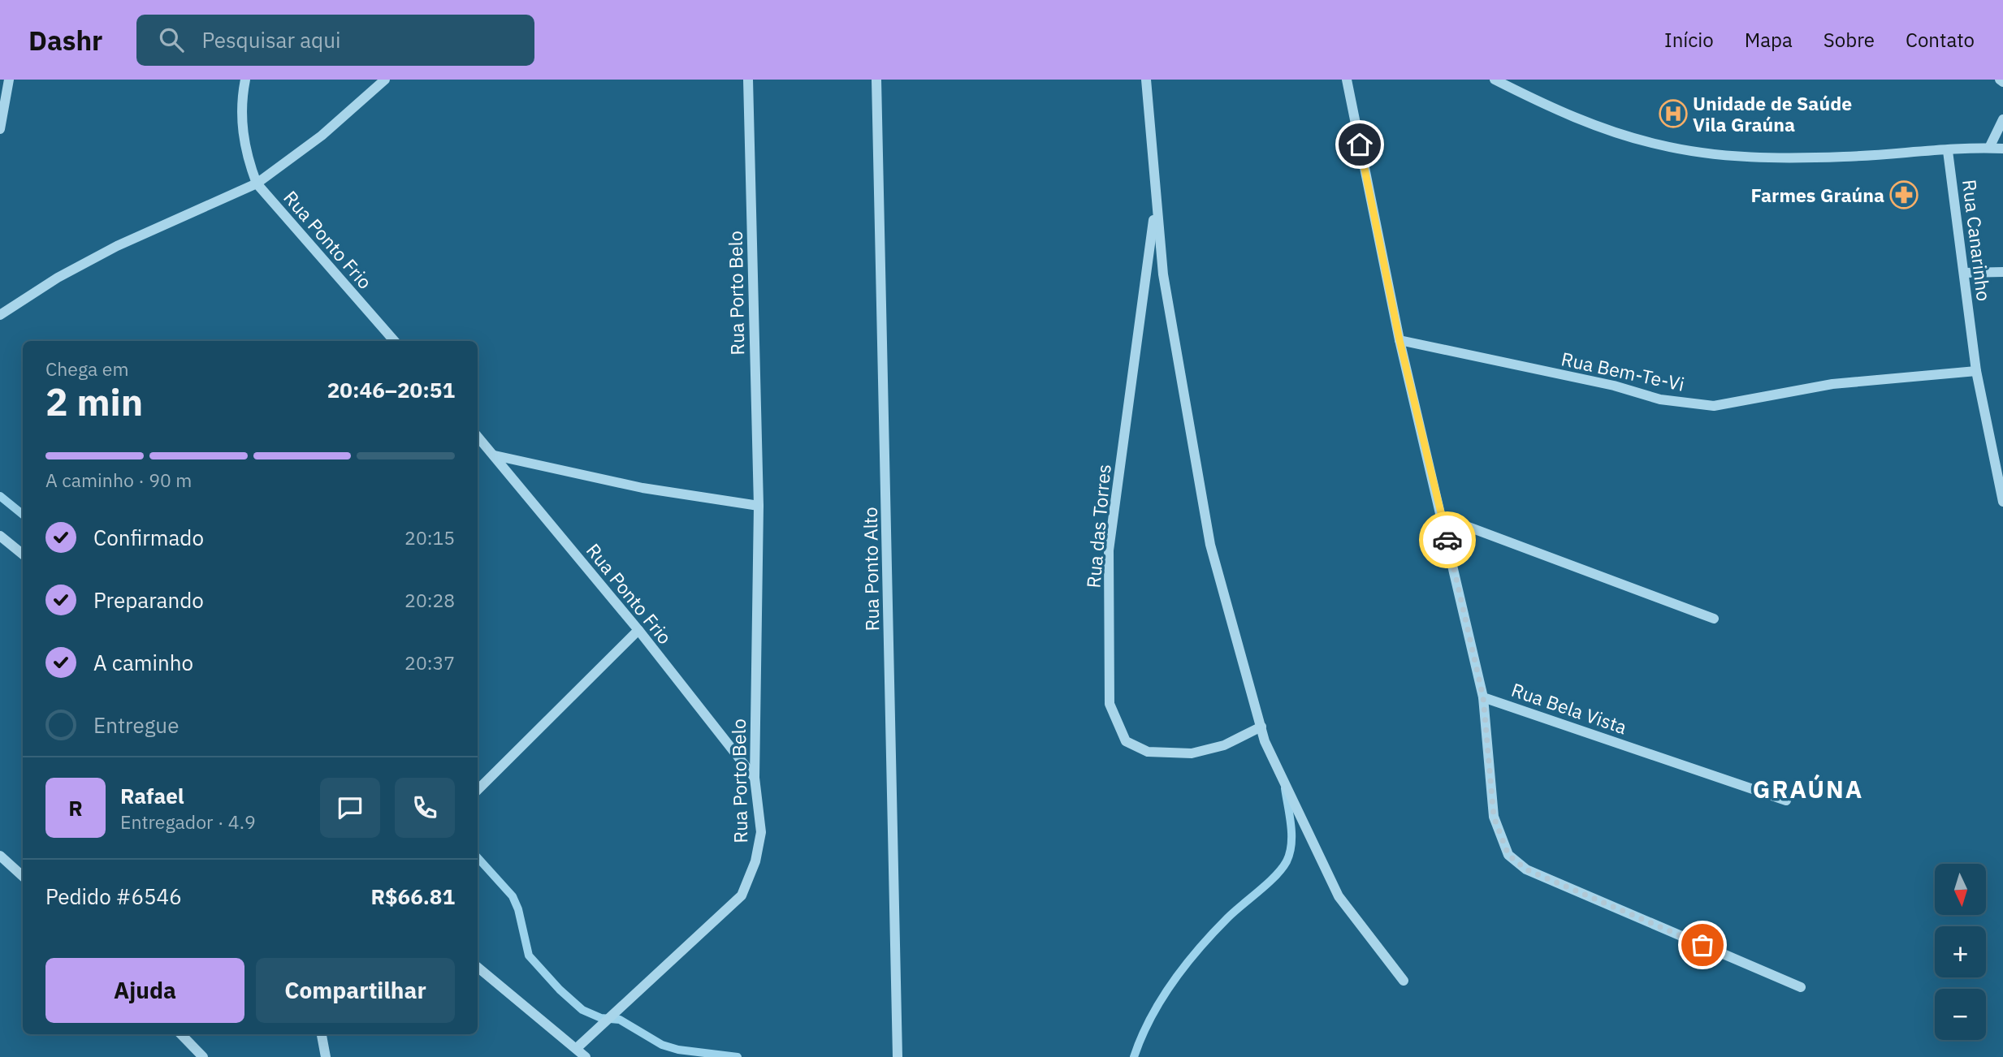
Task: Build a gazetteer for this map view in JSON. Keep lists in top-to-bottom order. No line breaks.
{"streets":{"street":["Rua Ponto Frio","Rua Canarinho","Rua Porto Belo","Rua Bem-Te-Vi","Rua das Torres","Rua Ponto Alto","Rua Bela Vista"]},"crossings":[["Rua Ponto Frio","Rua Porto Belo"],["Rua Canarinho","Rua Bem-Te-Vi"],["Rua Bem-Te-Vi","Rua Bela Vista"]],"districts":["GRAÚNA"],"places":{"hospital":["Unidade de Saúde Vila Graúna"],"pharmacy":["Farmes Graúna"]},"north":"bottom","page":{"header":"Dashr","search":"Pesquisar aqui","nav":["Início","Mapa","Sobre","Contato"],"heading":["2 min","Chega em","20:46–20:51"],"panel":["Rafael","Entregador · 4.9","Pedido #6546","R$66.81"],"bar":"A caminho · 90 m","list":[["Confirmado","20:15"],["Preparando","20:28"],["A caminho","20:37"],"Entregue"],"round":"R","map_buttons":["+","−"],"buttons":["Ajuda","Compartilhar"]}}
